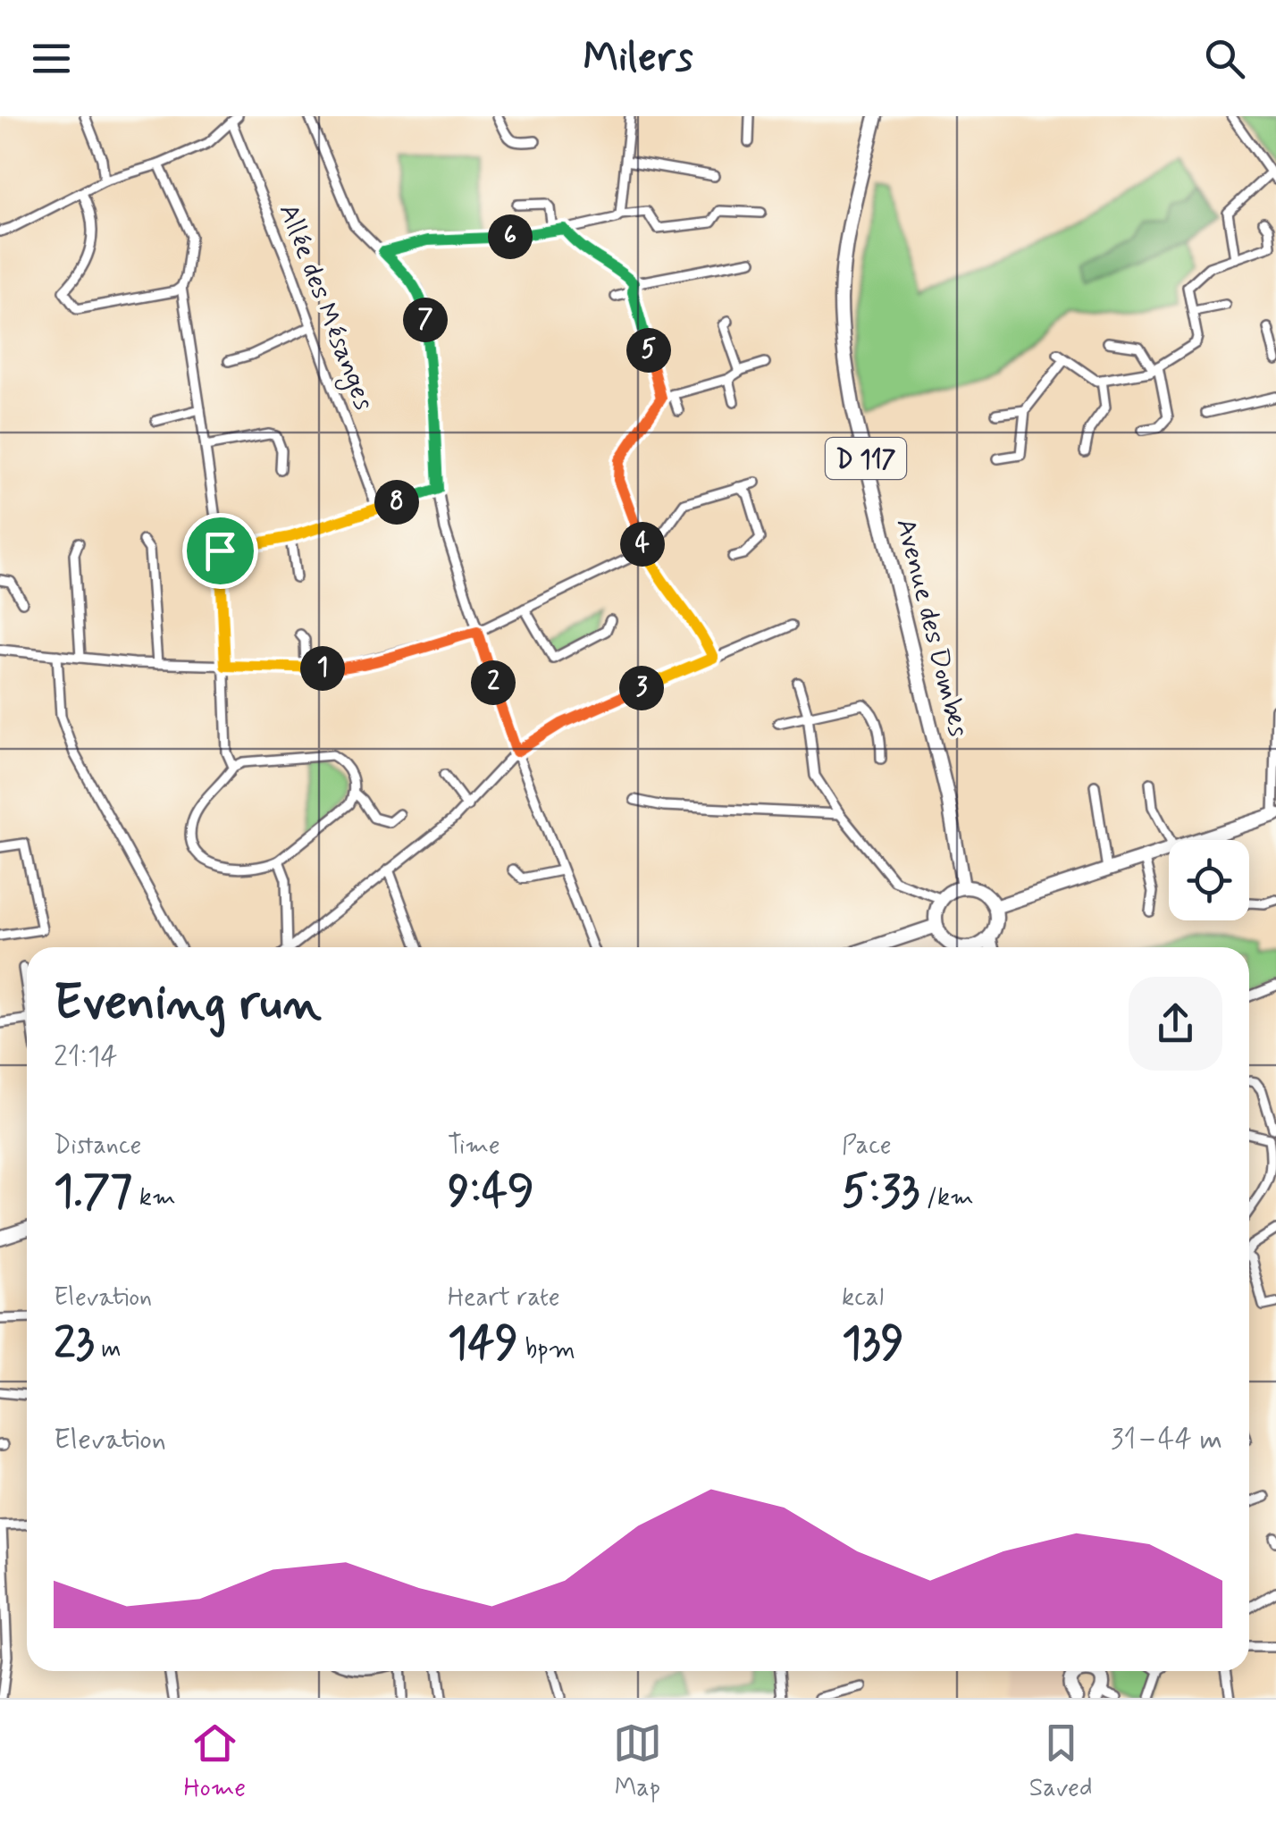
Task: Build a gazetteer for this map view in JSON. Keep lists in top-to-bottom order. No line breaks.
{"streets":{"main road":["D 117","Avenue des Dombes"],"street":["Allée des Mésanges"]},"page":{"header":"Milers","pins":["6","7","5","8","4","1","2","3"],"heading":["Evening run","21:14"],"stats":[["Distance","1.77 km"],["Time","9:49"],["Pace","5:33 /km"],["Elevation","23 m"],["Heart rate","149 bpm"],["kcal","139"]],"chart":["Elevation","31–44 m"],"tabs":["Home","Map","Saved"]}}
